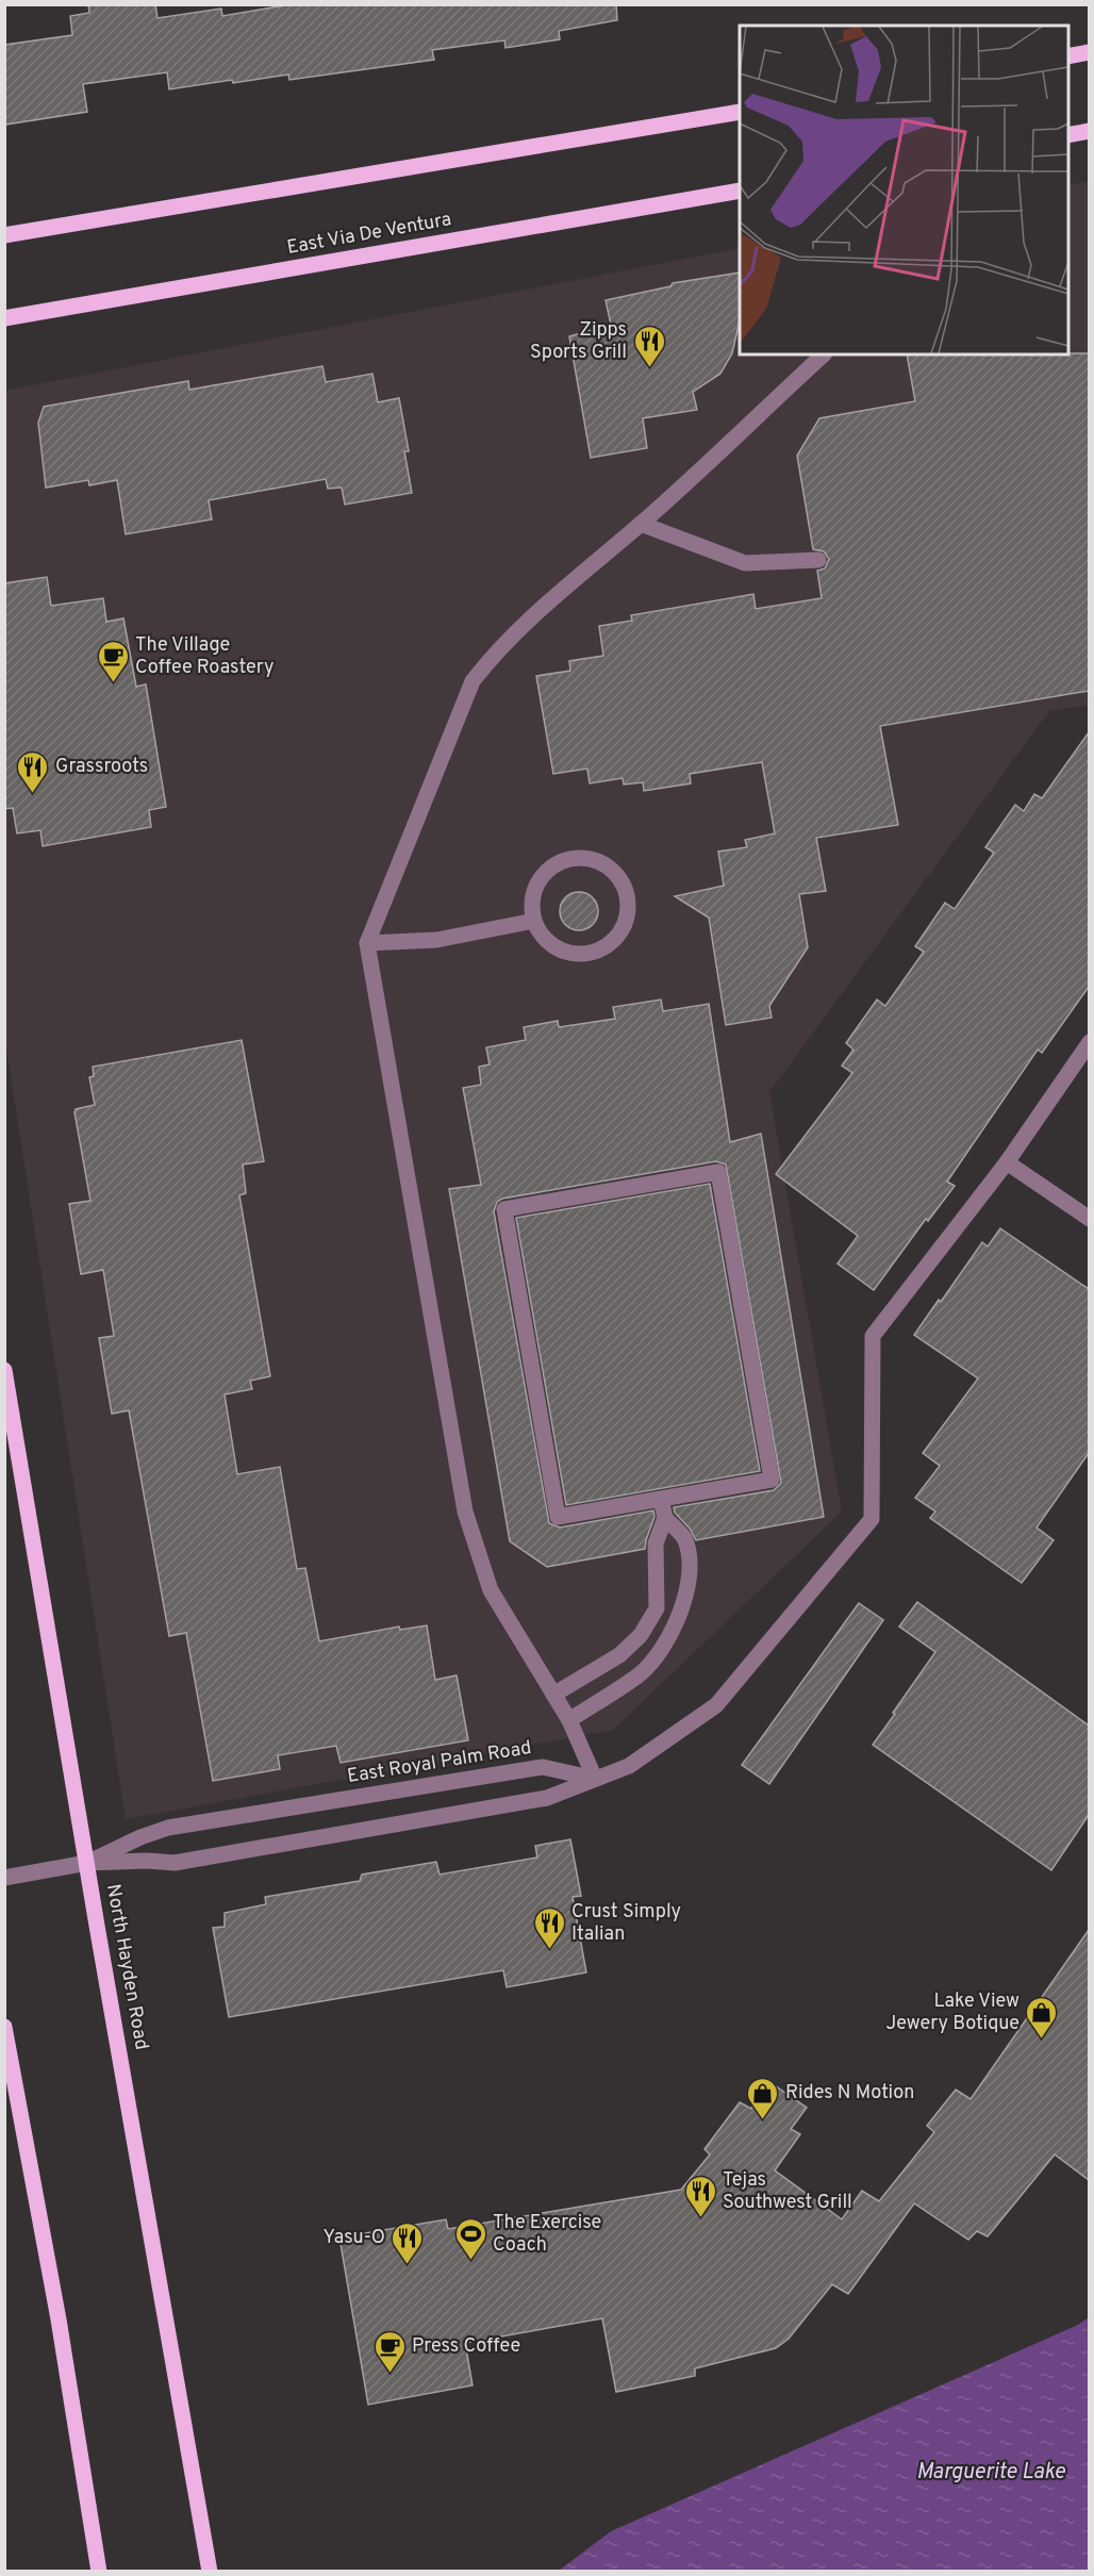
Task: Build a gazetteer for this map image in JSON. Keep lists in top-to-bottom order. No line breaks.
{"streets":{"main road":["East Via De Ventura","North Hayden Road"],"street":["East Royal Palm Road"]},"crossings":[["East Royal Palm Road","North Hayden Road"]],"water":["Marguerite Lake"],"places":{"restaurant":["Zipps Sports Grill","Grassroots","Crust Simply Italian","Tejas Southwest Grill","Yasu-O"],"cafe":["The Village Coffee Roastery","Press Coffee"],"shop":["Lake View Jewery Botique","Rides N Motion"],"sports":["The Exercise Coach"]}}
